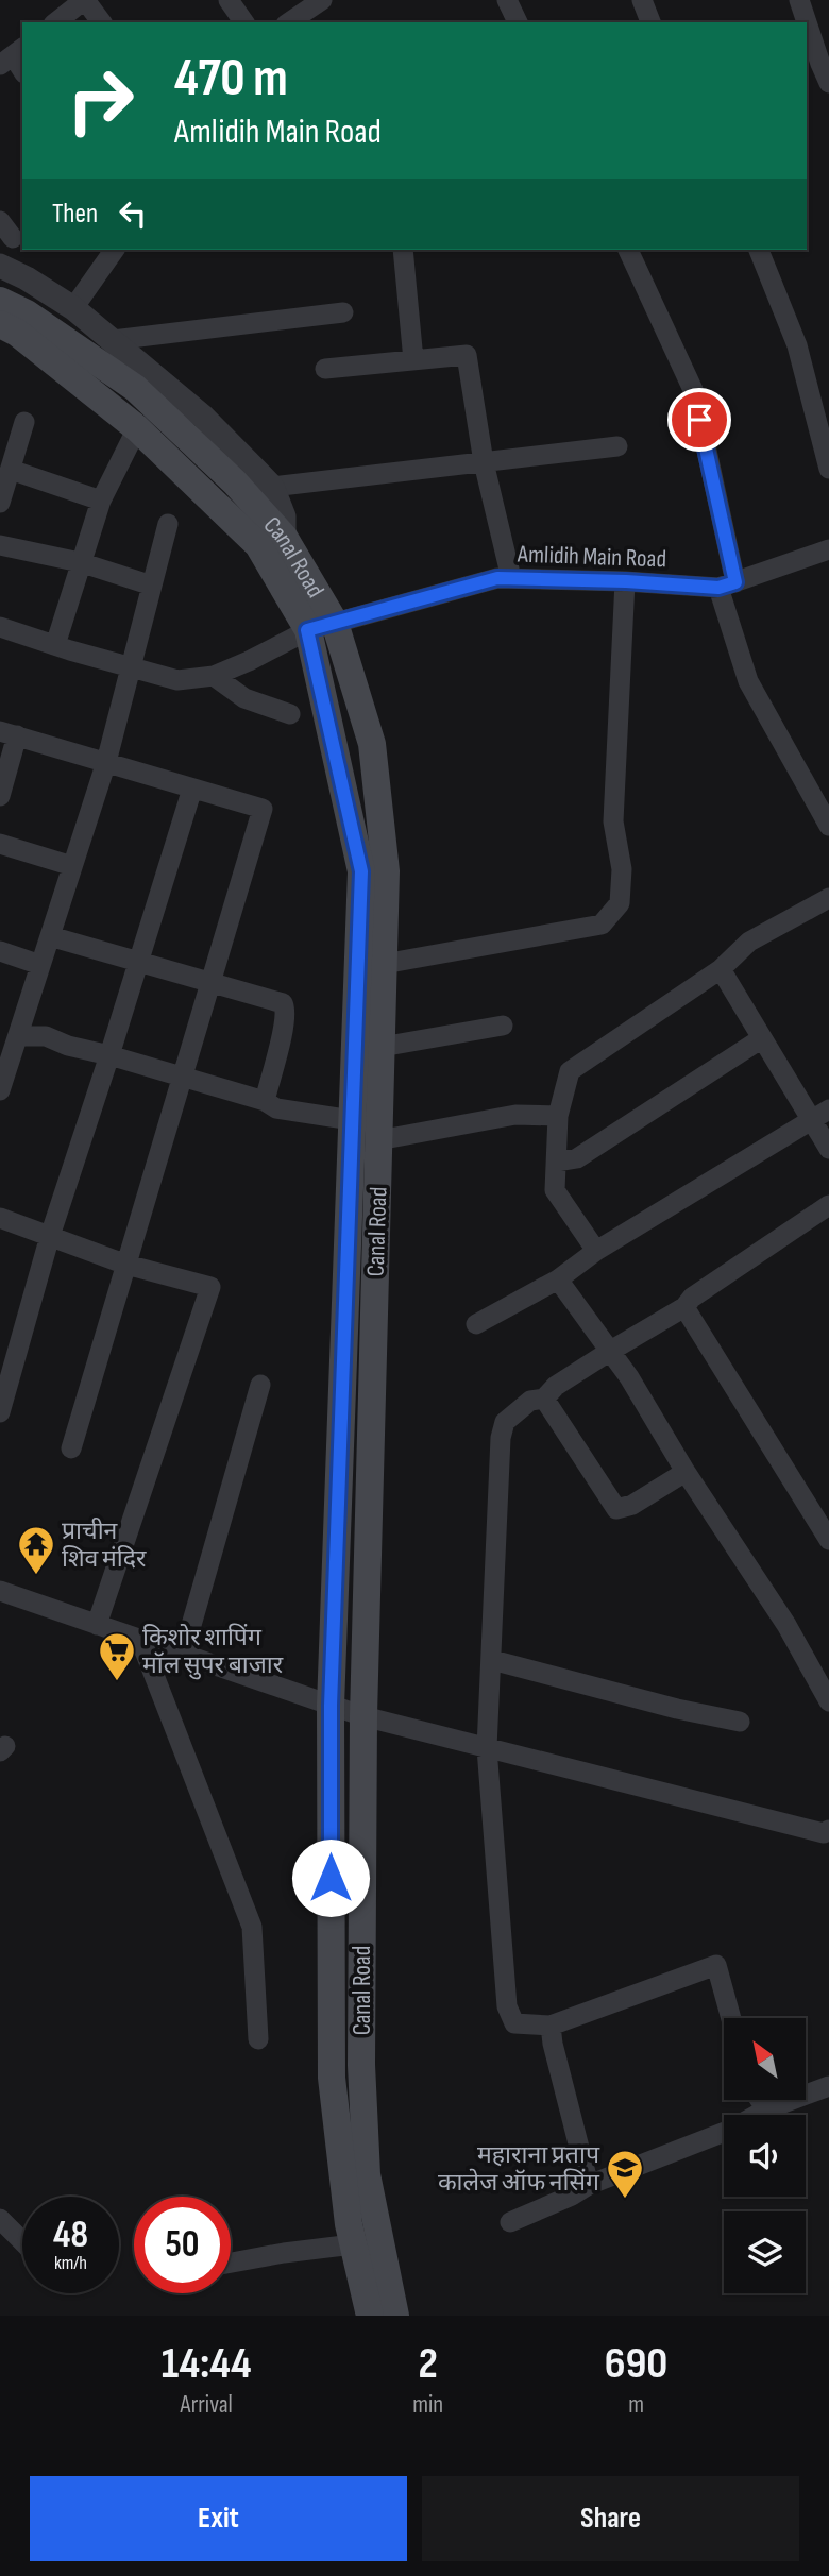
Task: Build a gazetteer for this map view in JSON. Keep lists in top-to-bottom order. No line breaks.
{"streets":{"main road":["Canal Road"],"street":["Amlidih Main Road"]},"crossings":[["Amlidih Main Road","Canal Road"]],"places":{"temple":["प्राचीन शिव मंदिर"],"supermarket":["किशोर शापिंग मॉल सुपर बाजार"],"school or university":["महाराना प्रताप कालेज ऑफ नसिंग"]},"north":"top left","page":{"turn":["470 m","Amlidih Main Road"],"then":"Then","speed":"48 km/h","limit":"50","eta":["14:44","Arrival","2","min","690","m"],"buttons":["Exit","Share"]}}
